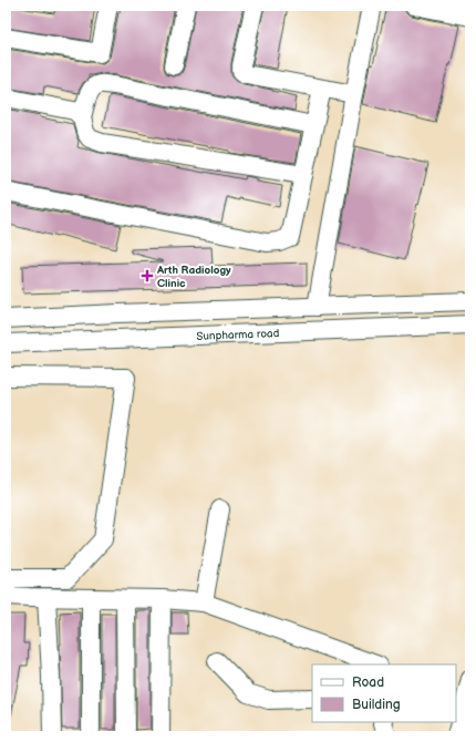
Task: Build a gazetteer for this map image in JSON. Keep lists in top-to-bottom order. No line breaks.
{"streets":{"street":["Sunpharma road"]},"places":{"health":["Arth Radiology Clinic"]},"legend":["Road","Building"]}
